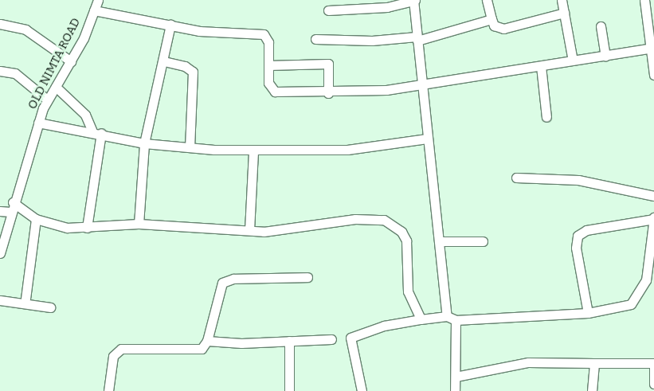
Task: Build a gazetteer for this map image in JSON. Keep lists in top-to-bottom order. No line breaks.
{"streets":{"street":["OLD NIMTA ROAD"]}}
